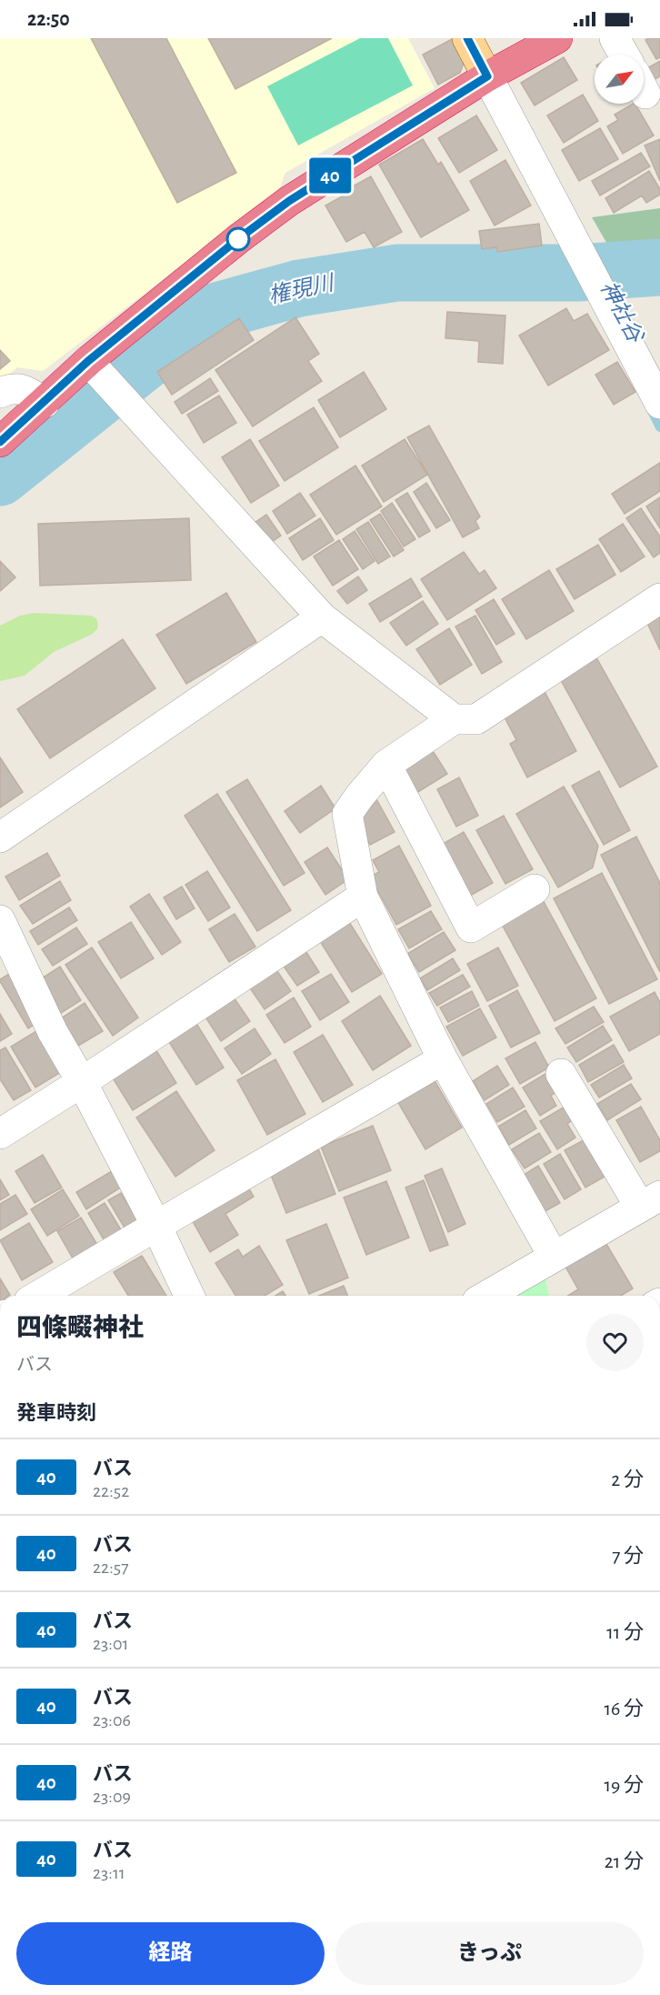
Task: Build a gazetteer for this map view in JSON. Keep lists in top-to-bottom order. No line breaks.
{"water":["権現川","神社谷"],"lines":["bus line 40"],"north":"top right","page":{"status":"22:50","on_map":"40","heading":[["四條畷神社","バス"],"発車時刻"],"list":[{"mark":"40","name":"バス","note":"22:52","value":"2 分"},{"mark":"40","name":"バス","note":"22:57","value":"7 分"},{"mark":"40","name":"バス","note":"23:01","value":"11 分"},{"mark":"40","name":"バス","note":"23:06","value":"16 分"},{"mark":"40","name":"バス","note":"23:09","value":"19 分"},{"mark":"40","name":"バス","note":"23:11","value":"21 分"}],"buttons":["経路","きっぷ"]}}
